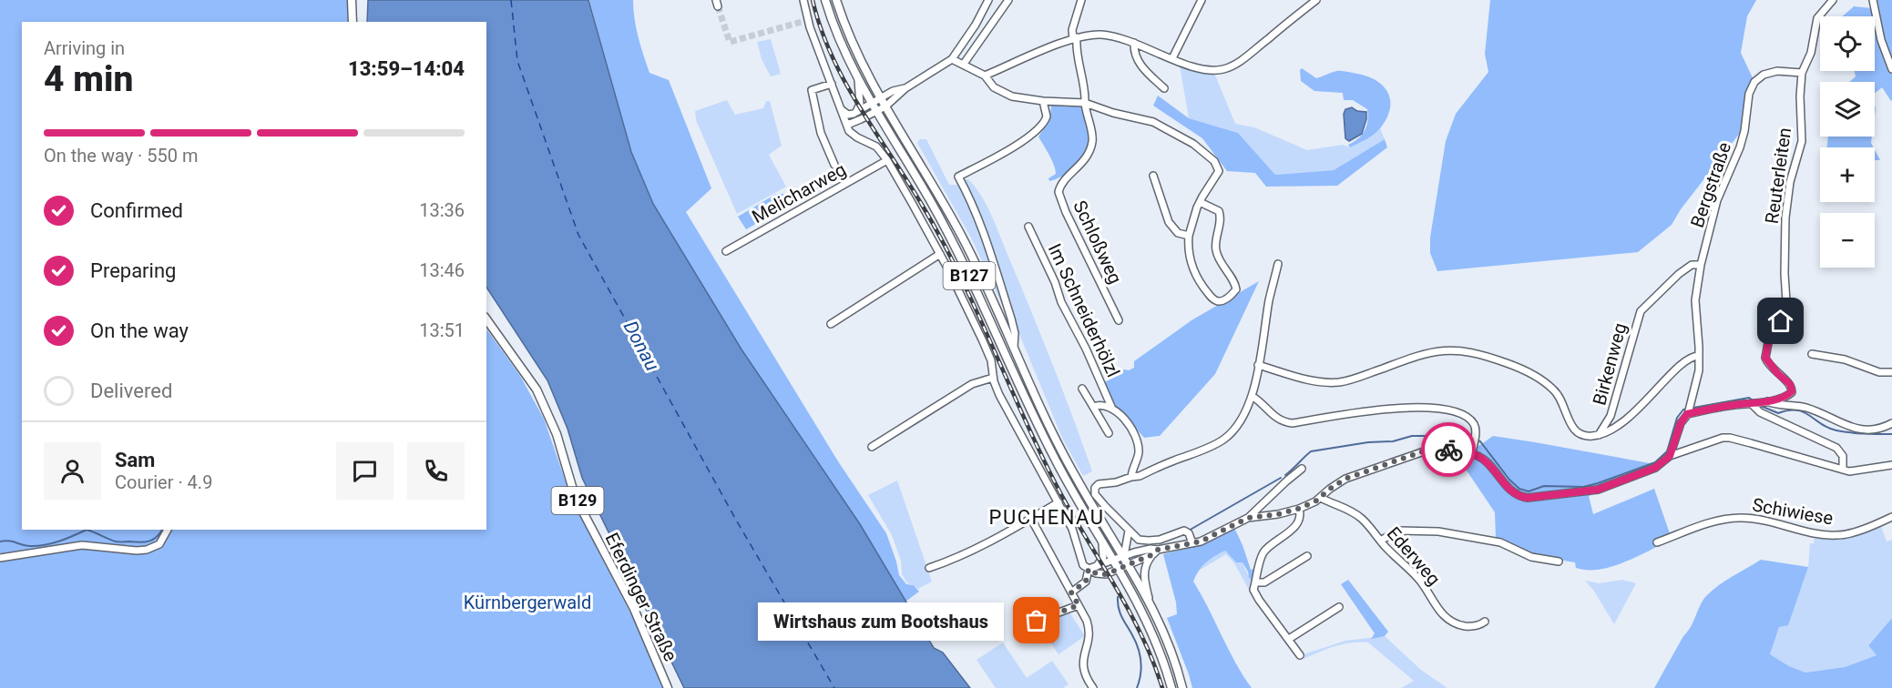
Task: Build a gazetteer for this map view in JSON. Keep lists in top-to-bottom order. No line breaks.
{"streets":{"main road":["B127","B129","Eferdinger Straße"],"street":["Reuterleiten","Bergstraße","Melicharweg","Schloßweg","Im Schneiderhölzl","Birkenweg","Schiwiese","Ederweg"]},"crossings":[["Reuterleiten","Bergstraße"],["Bergstraße","Birkenweg"]],"districts":["PUCHENAU"],"water":["Donau"],"parks":["Kürnbergerwald"],"places":["Wirtshaus zum Bootshaus"],"page":{"map_buttons":["+","−"],"heading":["4 min","Arriving in","13:59–14:04"],"panel":["Sam","Courier · 4.9"],"bar":"On the way · 550 m","list":[["Confirmed","13:36"],["Preparing","13:46"],["On the way","13:51"],"Delivered"],"bubble":"Wirtshaus zum Bootshaus"}}
